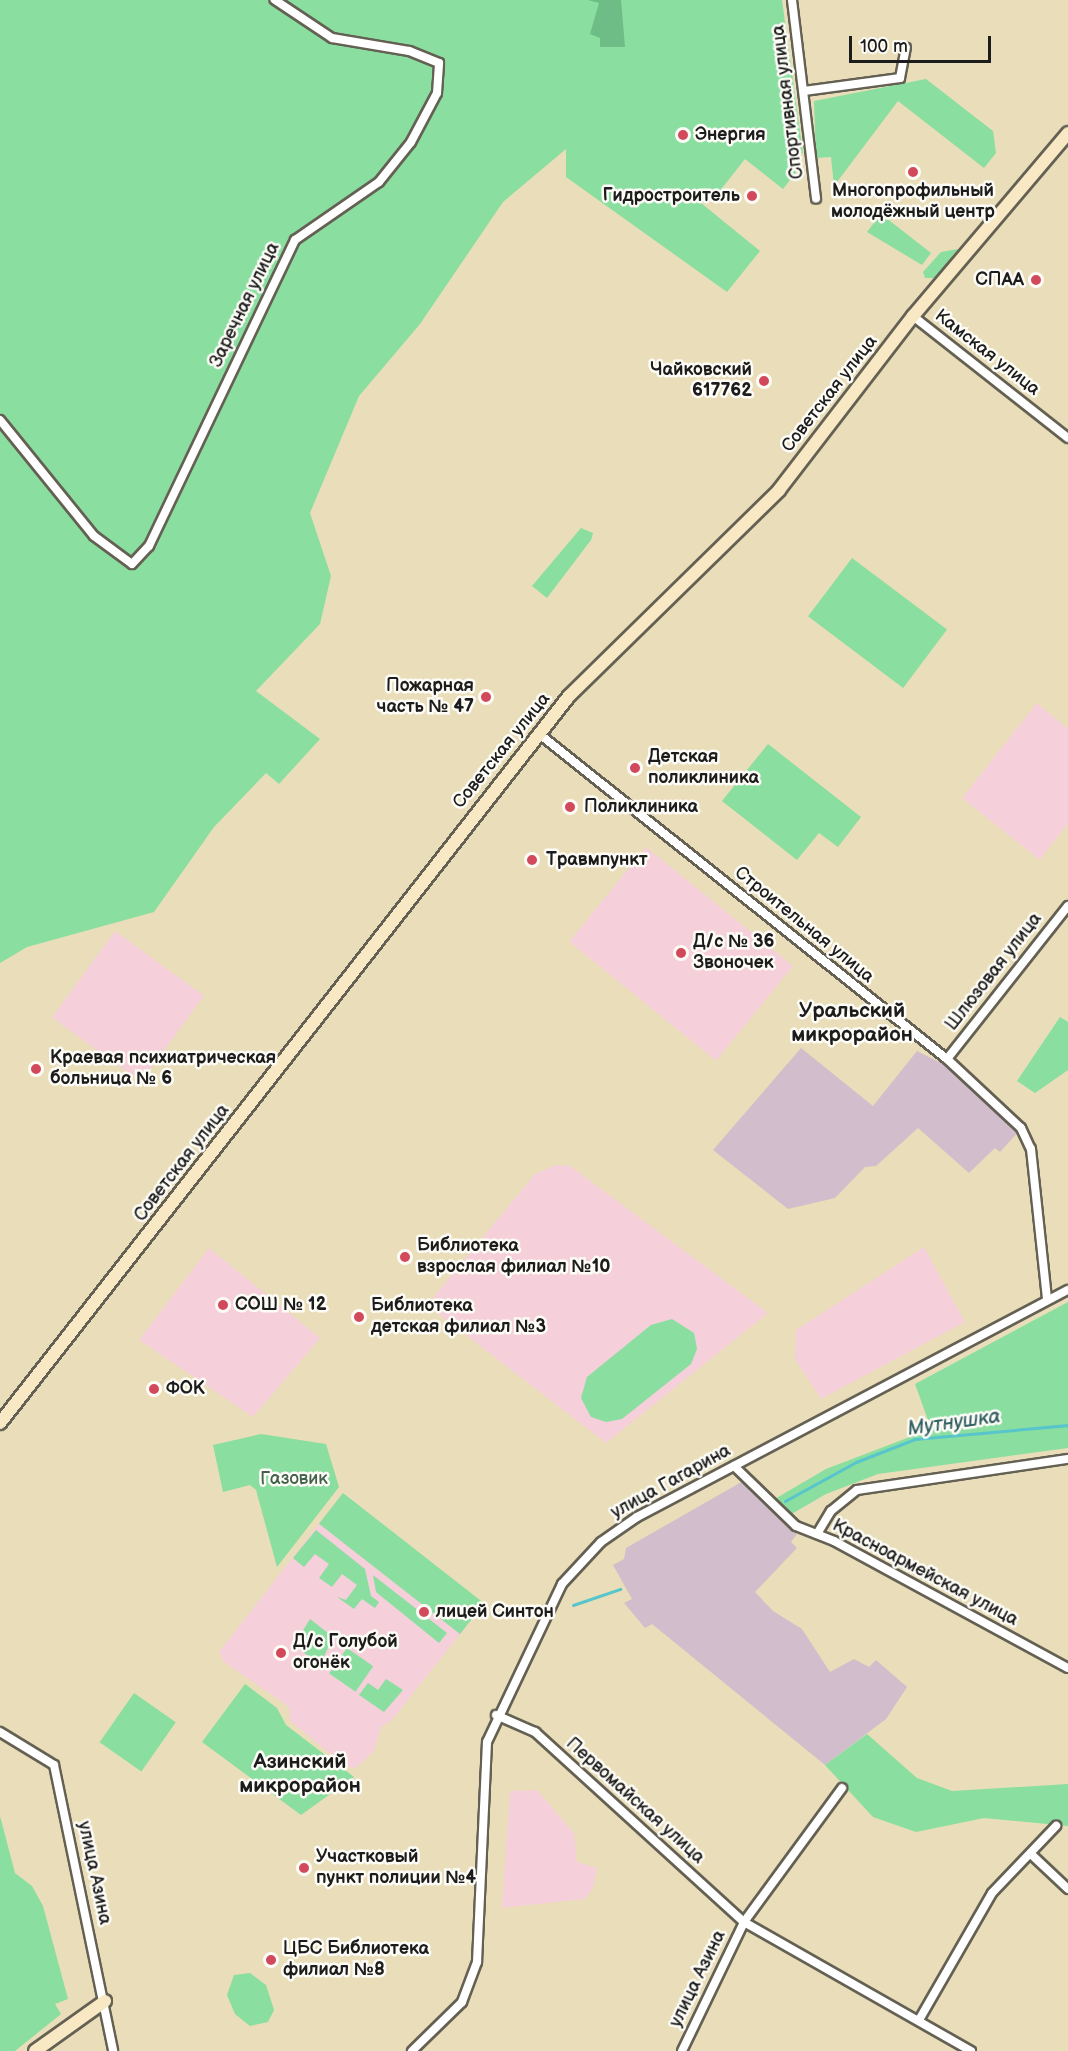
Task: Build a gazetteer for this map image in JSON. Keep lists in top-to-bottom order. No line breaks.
{"streets":{"main road":["Советская улица"],"street":["Спортивная улица","Заречная улица","Камская улица","Строительная улица","Шлюзовая улица","улица Гагарина","Красноармейская улица","Первомайская улица","улица Азина"]},"crossings":[["Камская улица","Советская улица"],["Советская улица","Строительная улица"],["Строительная улица","Шлюзовая улица"],["Строительная улица","улица Гагарина"],["улица Гагарина","Первомайская улица"],["Первомайская улица","улица Азина"]],"districts":["Уральский микрорайон","Азинский микрорайон"],"water":["Мутнушка"],"parks":["Газовик"],"places":["Энергия","Многопрофильный молодёжный центр","Гидростроитель","СПАА","Чайковский 617762","Пожарная часть № 47","Детская поликлиника","Поликлиника","Травмпункт","Д/с № 36 Звоночек","Краевая психиатрическая больница № 6","Библиотека взрослая филиал №10","СОШ № 12","Библиотека детская филиал №3","ФОК","лицей Синтон","Д/с Голубой огонёк","Участковый пункт полиции №4","ЦБС Библиотека филиал №8"],"scale_bar":"100 m"}
